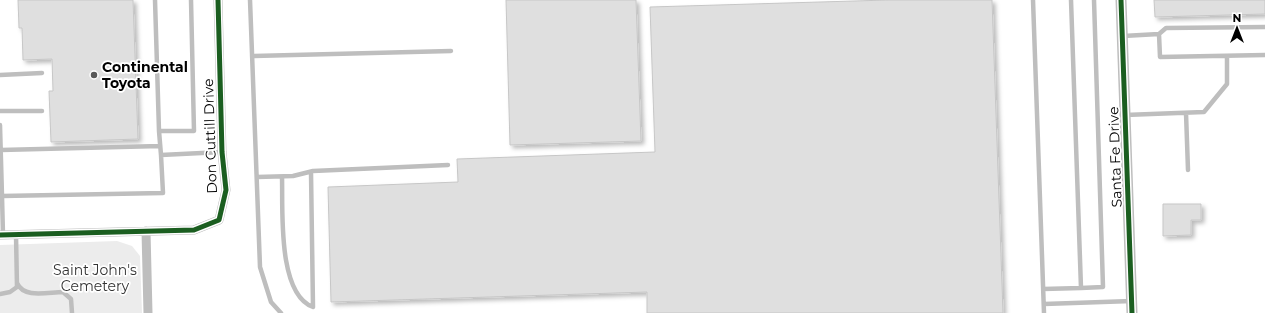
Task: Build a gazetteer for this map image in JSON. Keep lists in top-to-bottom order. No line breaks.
{"streets":{"street":["Don Cuttill Drive","Santa Fe Drive"]},"parks":["Saint John's Cemetery"],"places":["Continental Toyota"],"north":"top"}
